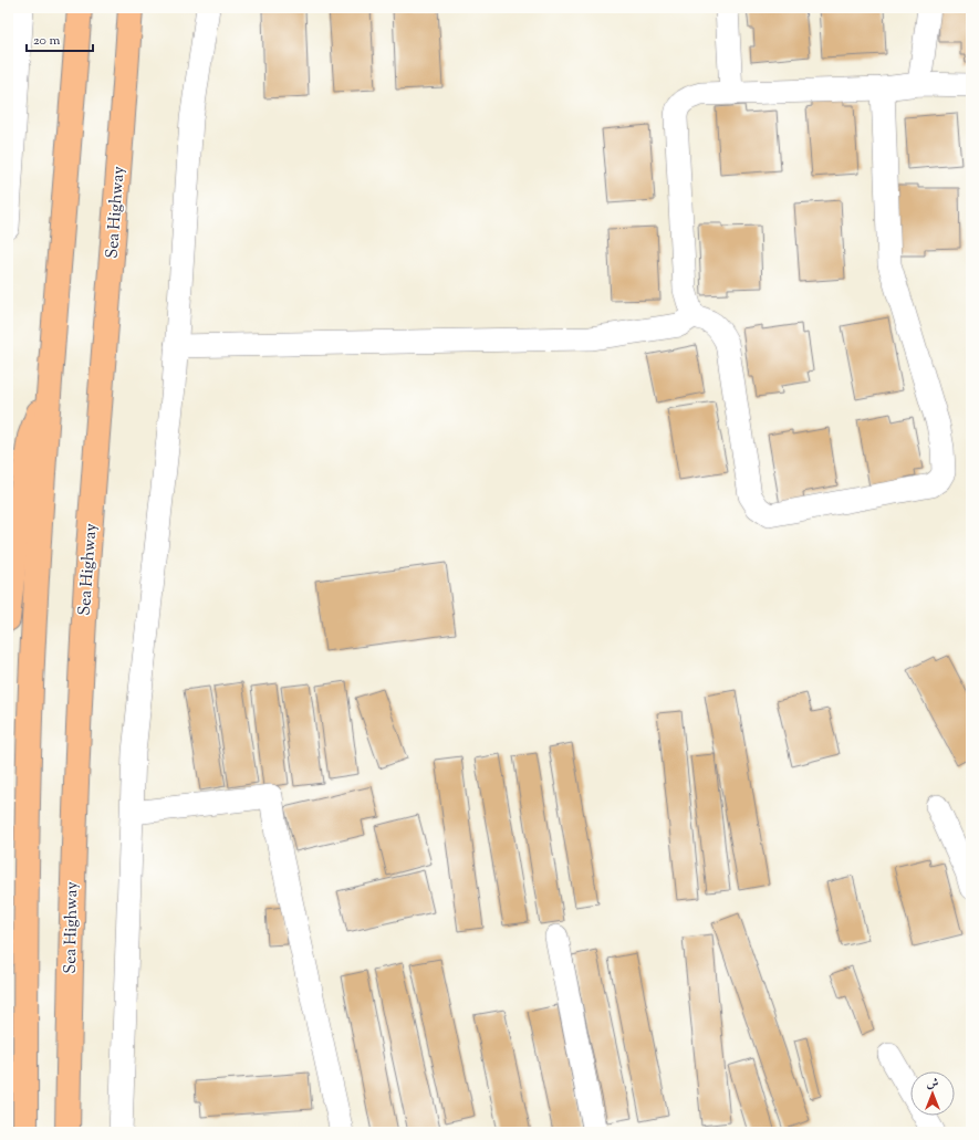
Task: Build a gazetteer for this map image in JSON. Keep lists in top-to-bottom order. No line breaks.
{"streets":{"highway":["Sea Highway"]},"scale_bar":"20 m","north":"top"}
